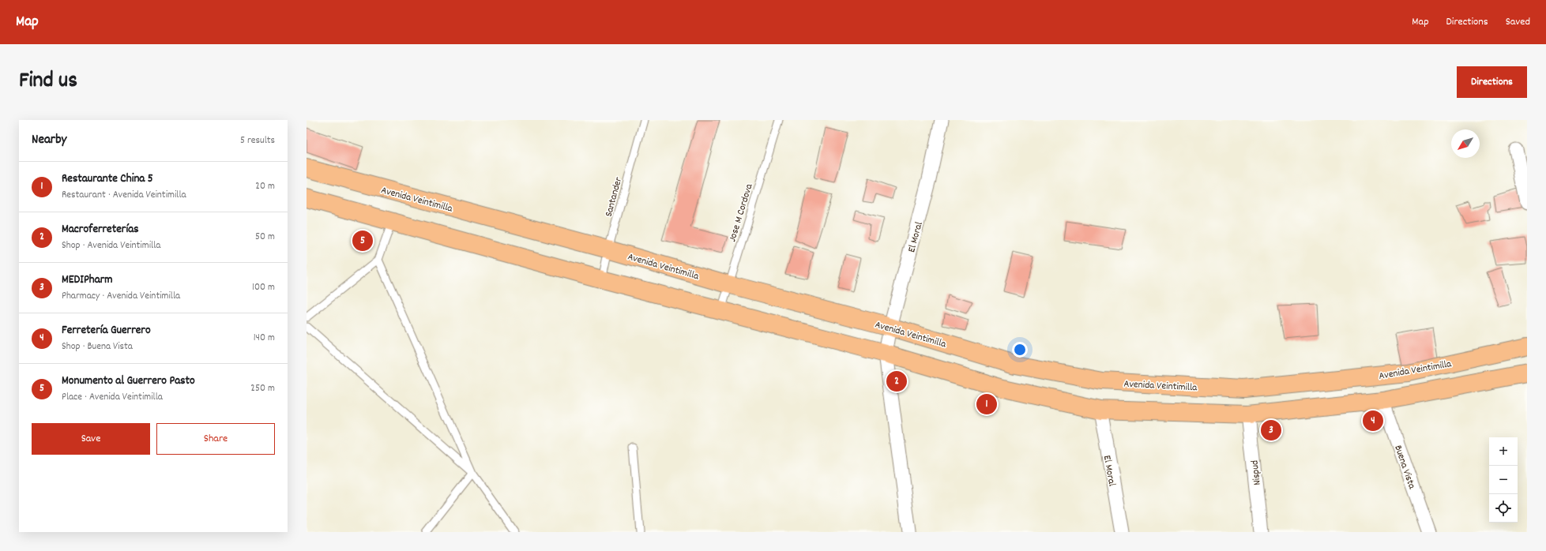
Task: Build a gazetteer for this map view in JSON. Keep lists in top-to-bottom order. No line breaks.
{"streets":{"main road":["Avenida Veintimilla"],"street":["El Moral","Buena Vista","Nispud"],"lane":["Santander","Jose M Cordova"]},"crossings":[["Santander","Avenida Veintimilla"],["Avenida Veintimilla","Jose M Cordova"],["Avenida Veintimilla","El Moral"]],"north":"bottom left","page":{"header":"Map","nav":["Map","Directions","Saved"],"title":"Find us","buttons":["Directions",["Save","Share"]],"heading":["Nearby","5 results"],"list":[{"mark":"1","name":"Restaurante China 5","note":"Restaurant · Avenida Veintimilla","value":"20 m"},{"mark":"2","name":"Macroferreterías","note":"Shop · Avenida Veintimilla","value":"50 m"},{"mark":"3","name":"MEDIPharm","note":"Pharmacy · Avenida Veintimilla","value":"100 m"},{"mark":"4","name":"Ferretería Guerrero","note":"Shop · Buena Vista","value":"140 m"},{"mark":"5","name":"Monumento al Guerrero Pasto","note":"Place · Avenida Veintimilla","value":"250 m"}],"pins":["5","2","1","4","3"],"map_buttons":["+","−"]}}
